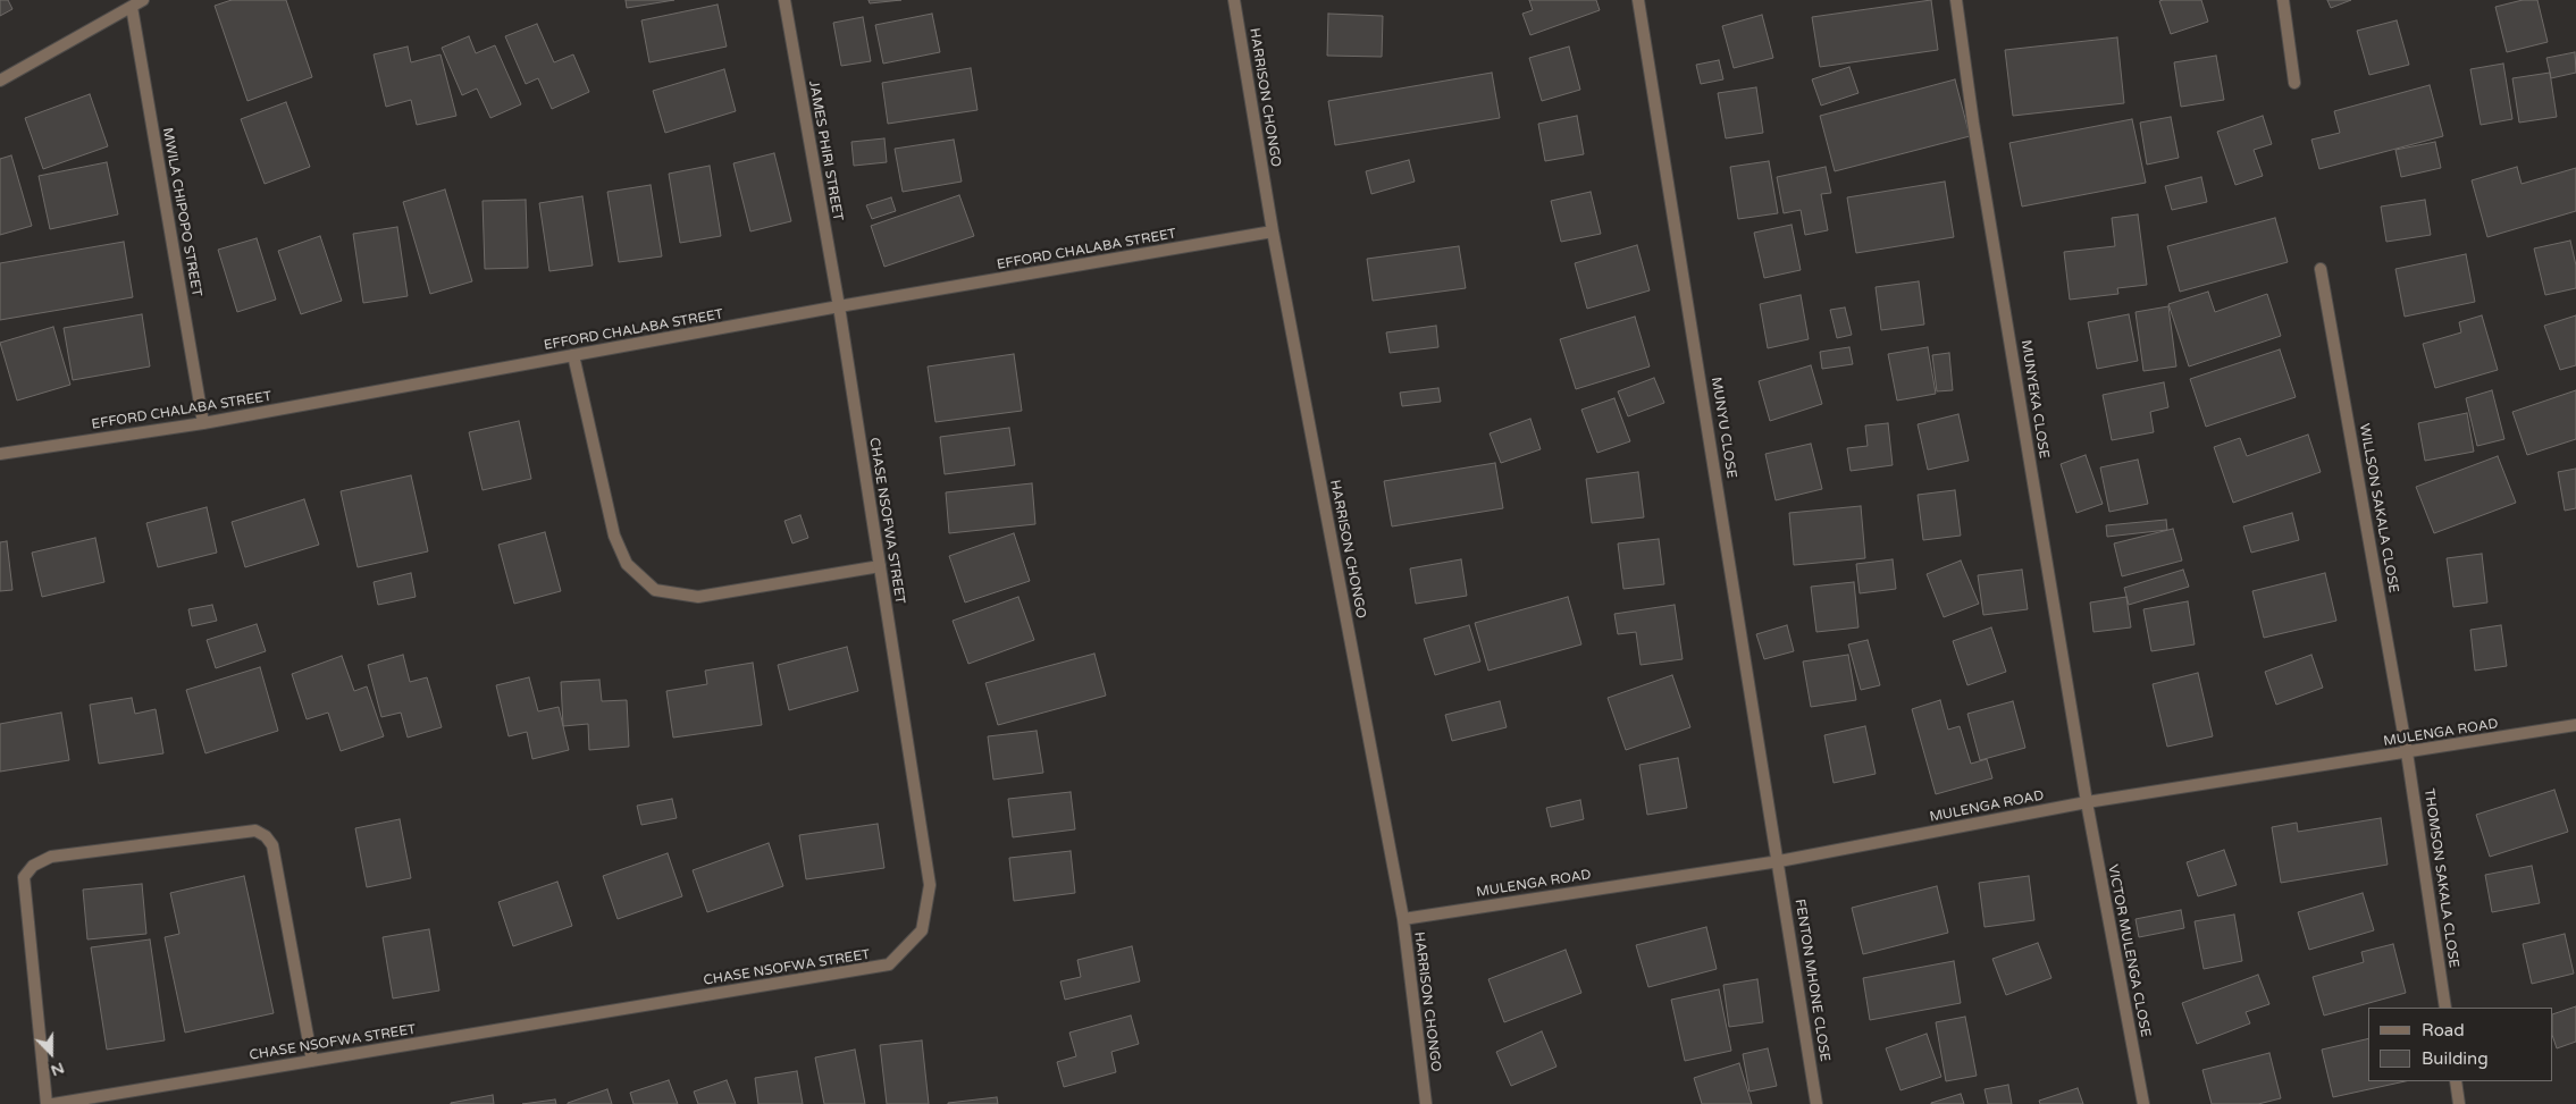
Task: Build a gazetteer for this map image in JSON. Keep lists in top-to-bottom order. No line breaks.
{"streets":{"street":["HARRISON CHONGO","JAMES PHIRI STREET","MWILA CHIPOPO STREET","EFFORD CHALABA STREET","MUNYEKA CLOSE","MUNYU CLOSE","WILLSON SAKALA CLOSE","CHASE NSOFWA STREET","MULENGA ROAD","THOMSON SAKALA CLOSE","VICTOR MULENGA CLOSE","FENTON MHONE CLOSE"]},"crossings":[["HARRISON CHONGO","EFFORD CHALABA STREET"],["HARRISON CHONGO","MULENGA ROAD"],["JAMES PHIRI STREET","EFFORD CHALABA STREET"],["JAMES PHIRI STREET","CHASE NSOFWA STREET"],["MWILA CHIPOPO STREET","EFFORD CHALABA STREET"],["EFFORD CHALABA STREET","CHASE NSOFWA STREET"],["MUNYEKA CLOSE","MULENGA ROAD"],["MUNYEKA CLOSE","VICTOR MULENGA CLOSE"],["MUNYU CLOSE","MULENGA ROAD"],["MUNYU CLOSE","FENTON MHONE CLOSE"],["WILLSON SAKALA CLOSE","MULENGA ROAD"],["WILLSON SAKALA CLOSE","THOMSON SAKALA CLOSE"],["MULENGA ROAD","THOMSON SAKALA CLOSE"],["MULENGA ROAD","VICTOR MULENGA CLOSE"],["MULENGA ROAD","FENTON MHONE CLOSE"]],"legend":["Road","Building"],"north":"bottom"}
